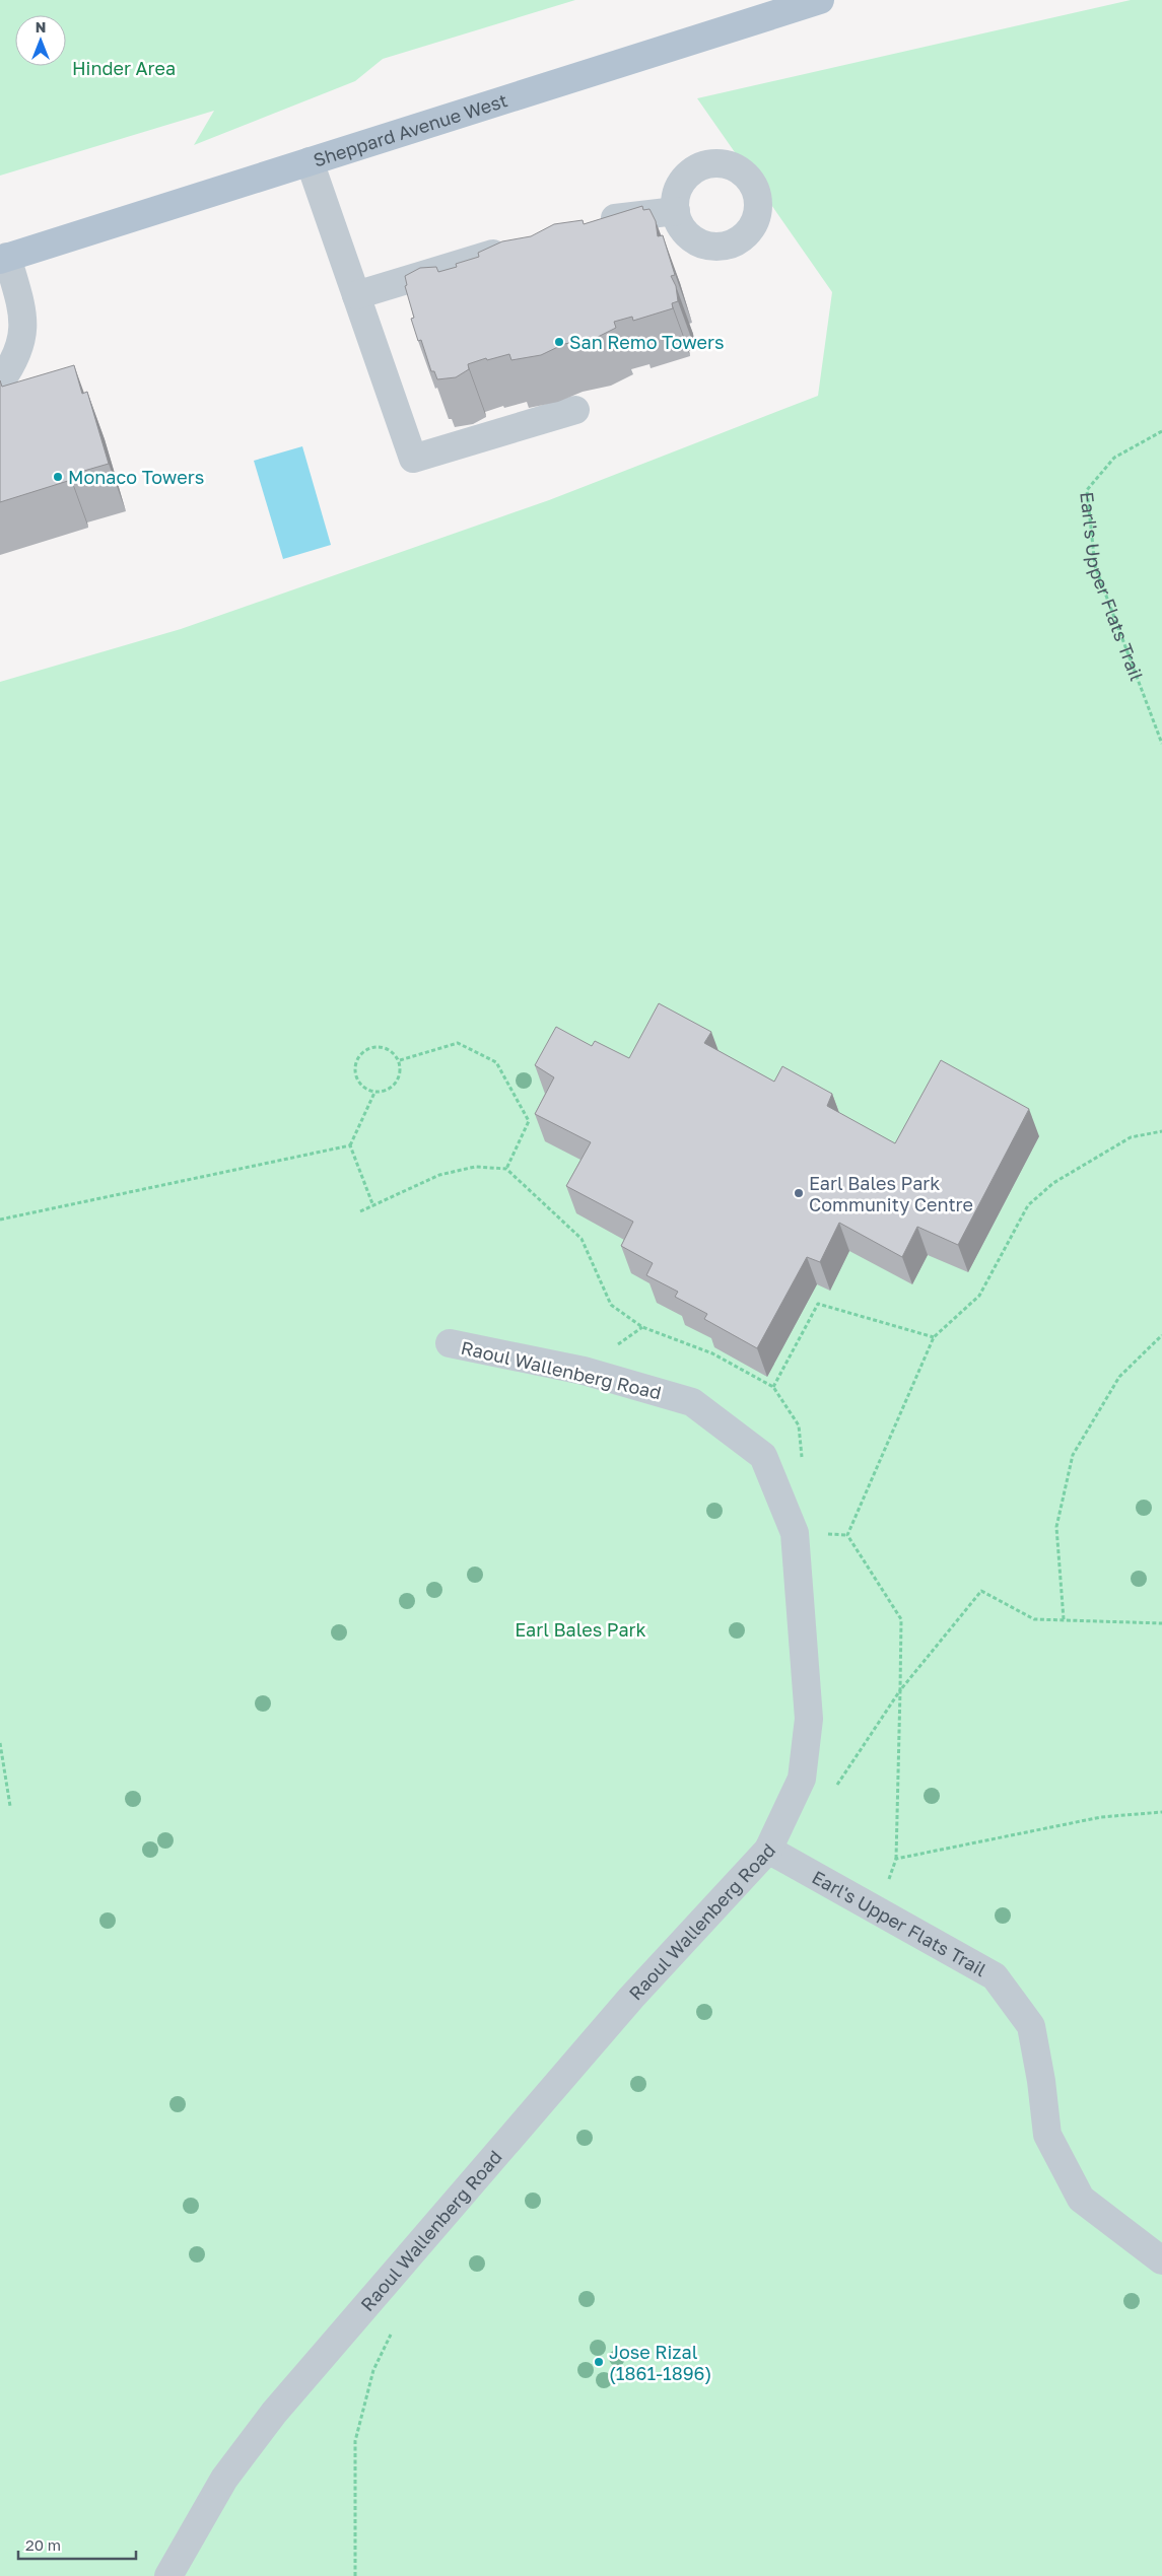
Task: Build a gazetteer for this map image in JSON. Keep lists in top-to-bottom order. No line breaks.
{"streets":{"main road":["Sheppard Avenue West"],"lane":["Earl's Upper Flats Trail","Raoul Wallenberg Road"]},"crossings":[["Earl's Upper Flats Trail","Raoul Wallenberg Road"]],"parks":["Hinder Area","Earl Bales Park"],"places":["San Remo Towers","Monaco Towers","Earl Bales Park Community Centre","Jose Rizal (1861-1896)"],"scale_bar":"20 m","north":"top"}
